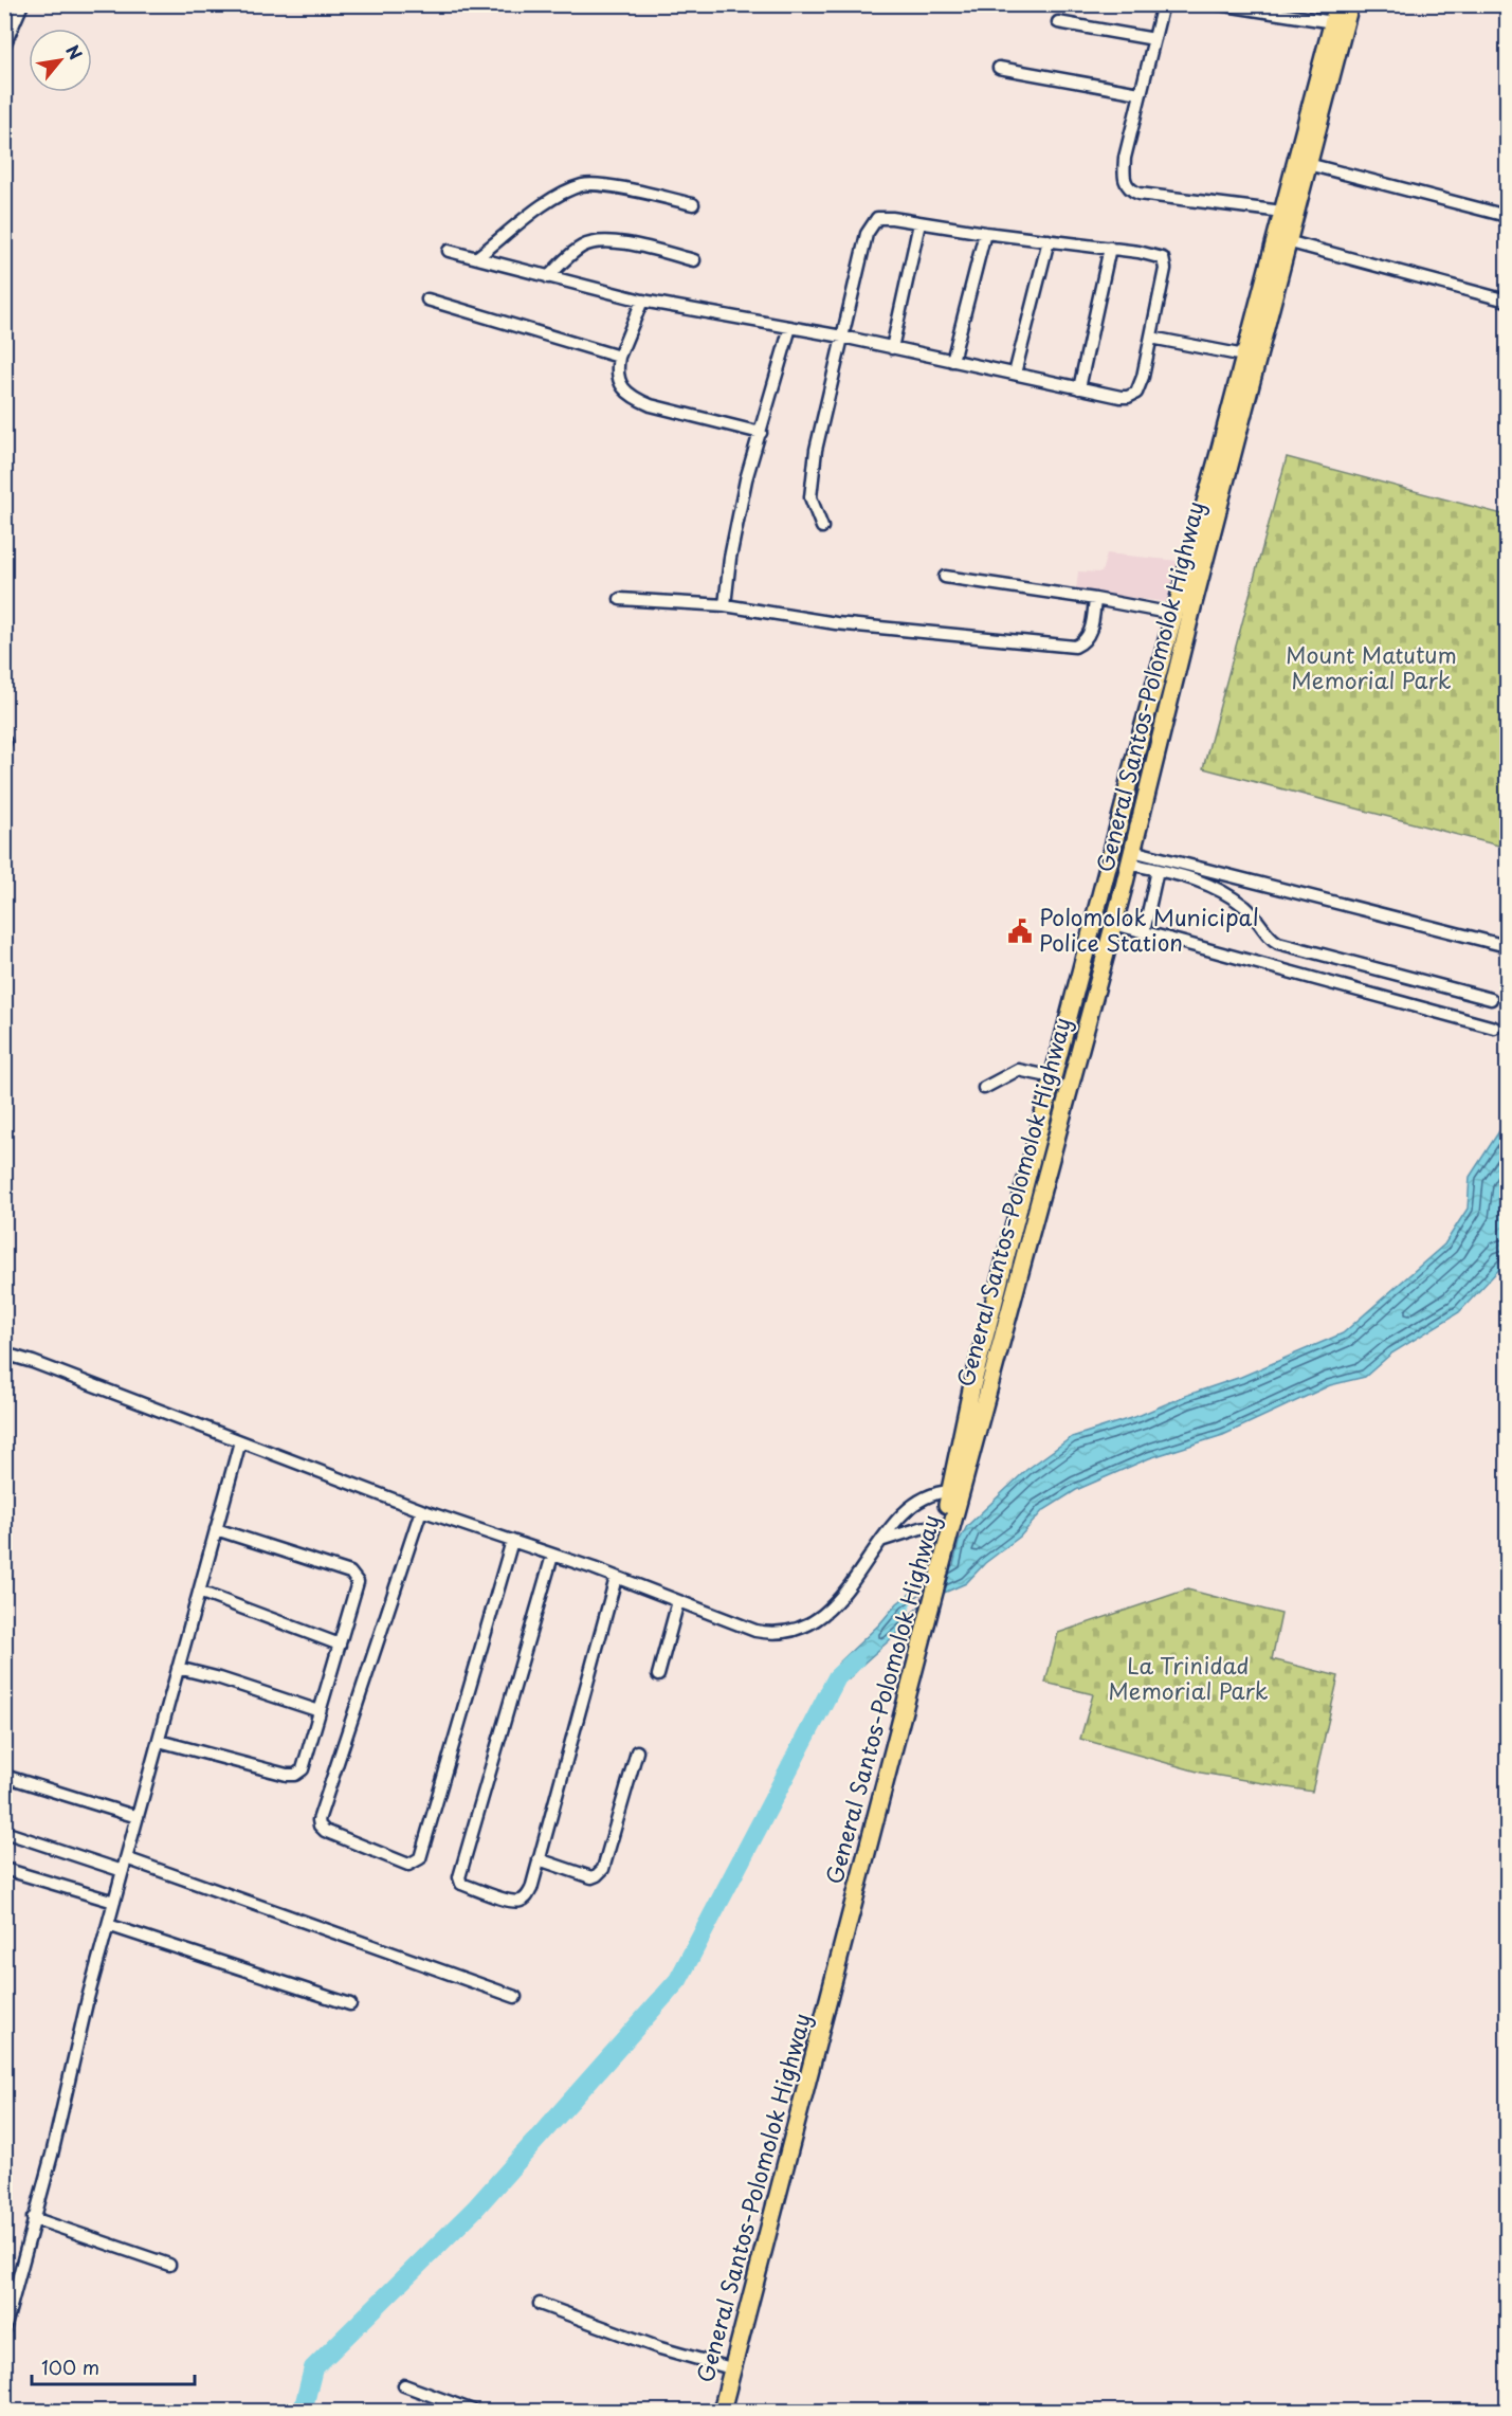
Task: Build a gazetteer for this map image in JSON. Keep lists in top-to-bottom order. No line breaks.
{"streets":{"highway":["General Santos-Polomolok Highway"]},"parks":["Mount Matutum Memorial Park","La Trinidad Memorial Park"],"places":{"public building":["Polomolok Municipal Police Station"]},"scale_bar":"100 m","north":"top right"}
